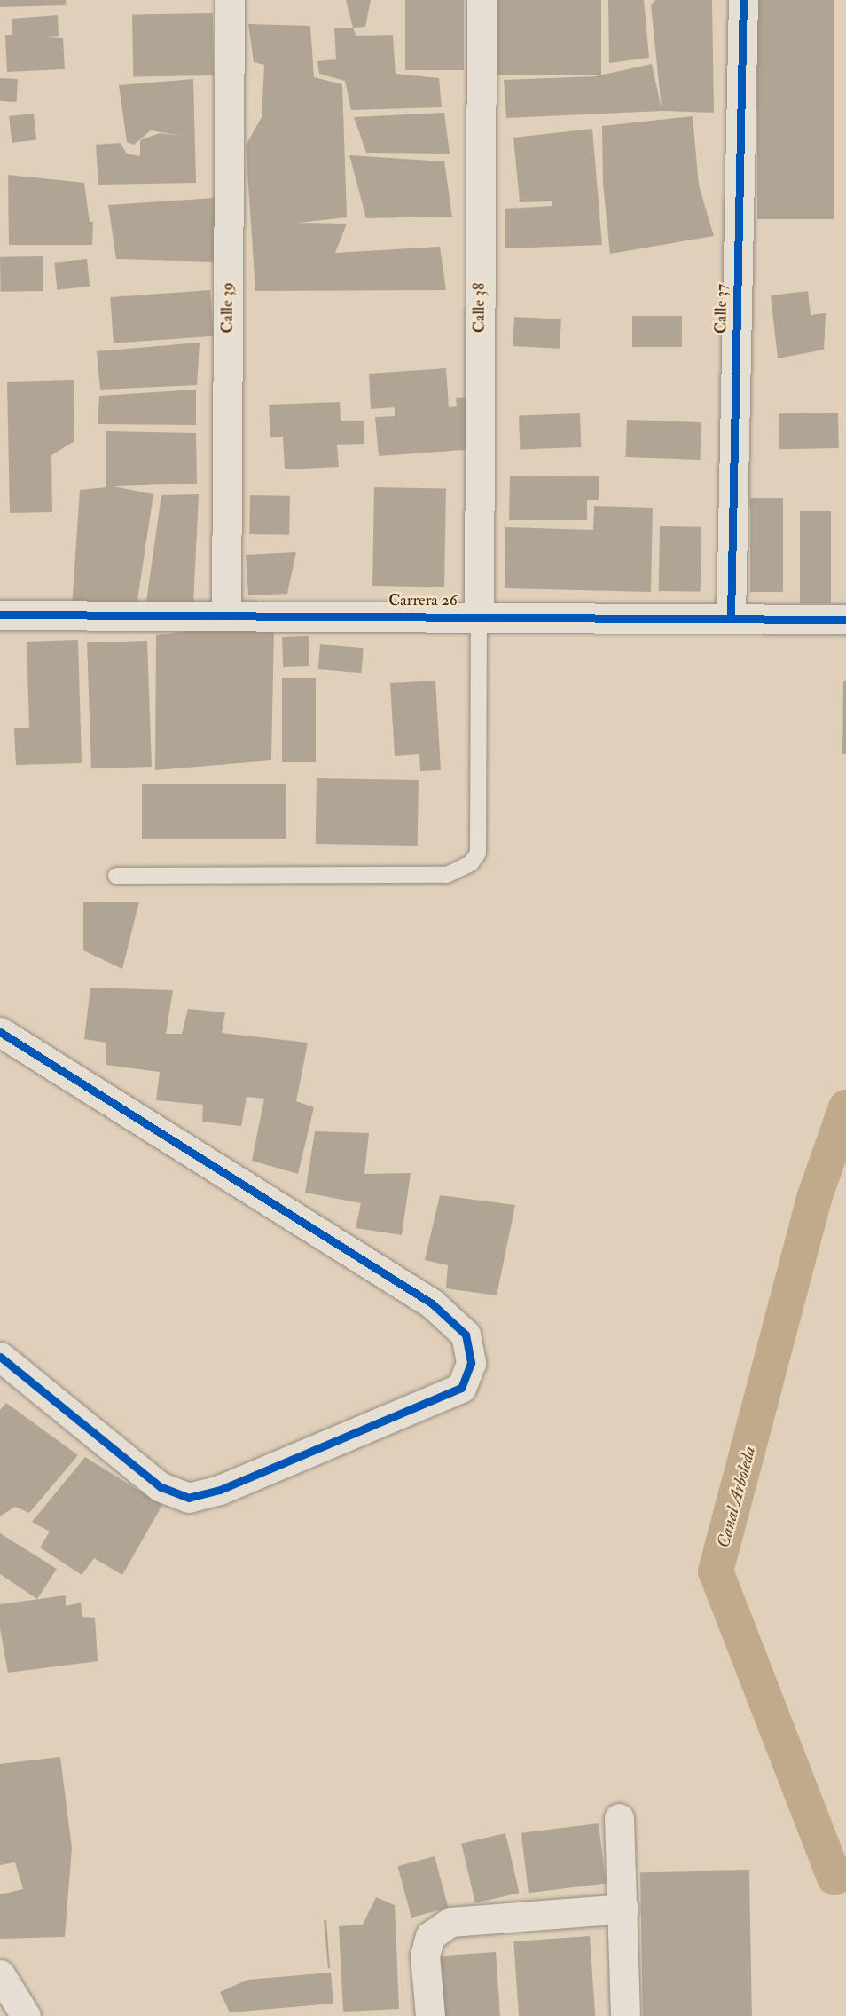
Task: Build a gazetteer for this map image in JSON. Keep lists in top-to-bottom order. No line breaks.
{"streets":{"street":["Calle 39","Calle 38","Calle 37","Carrera 26"]},"crossings":[["Calle 39","Carrera 26"],["Calle 38","Carrera 26"],["Calle 37","Carrera 26"]],"water":["Canal Arboleda"]}
